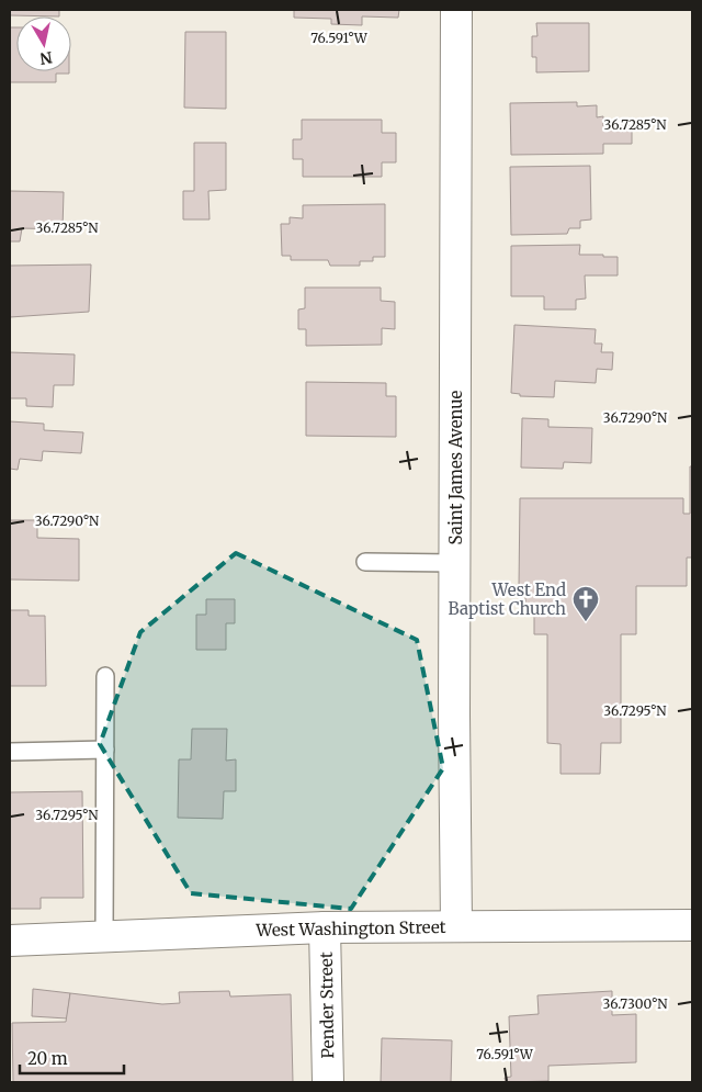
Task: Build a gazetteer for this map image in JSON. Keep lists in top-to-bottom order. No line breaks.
{"streets":{"street":["Saint James Avenue","West Washington Street","Pender Street"]},"crossings":[["Saint James Avenue","West Washington Street"],["West Washington Street","Pender Street"]],"places":{"church":["West End Baptist Church"]},"scale_bar":"20 m","north":"bottom","coordinates":["76.591°W","36.7285°N","36.7290°N","36.7295°N","36.7300°N"]}
